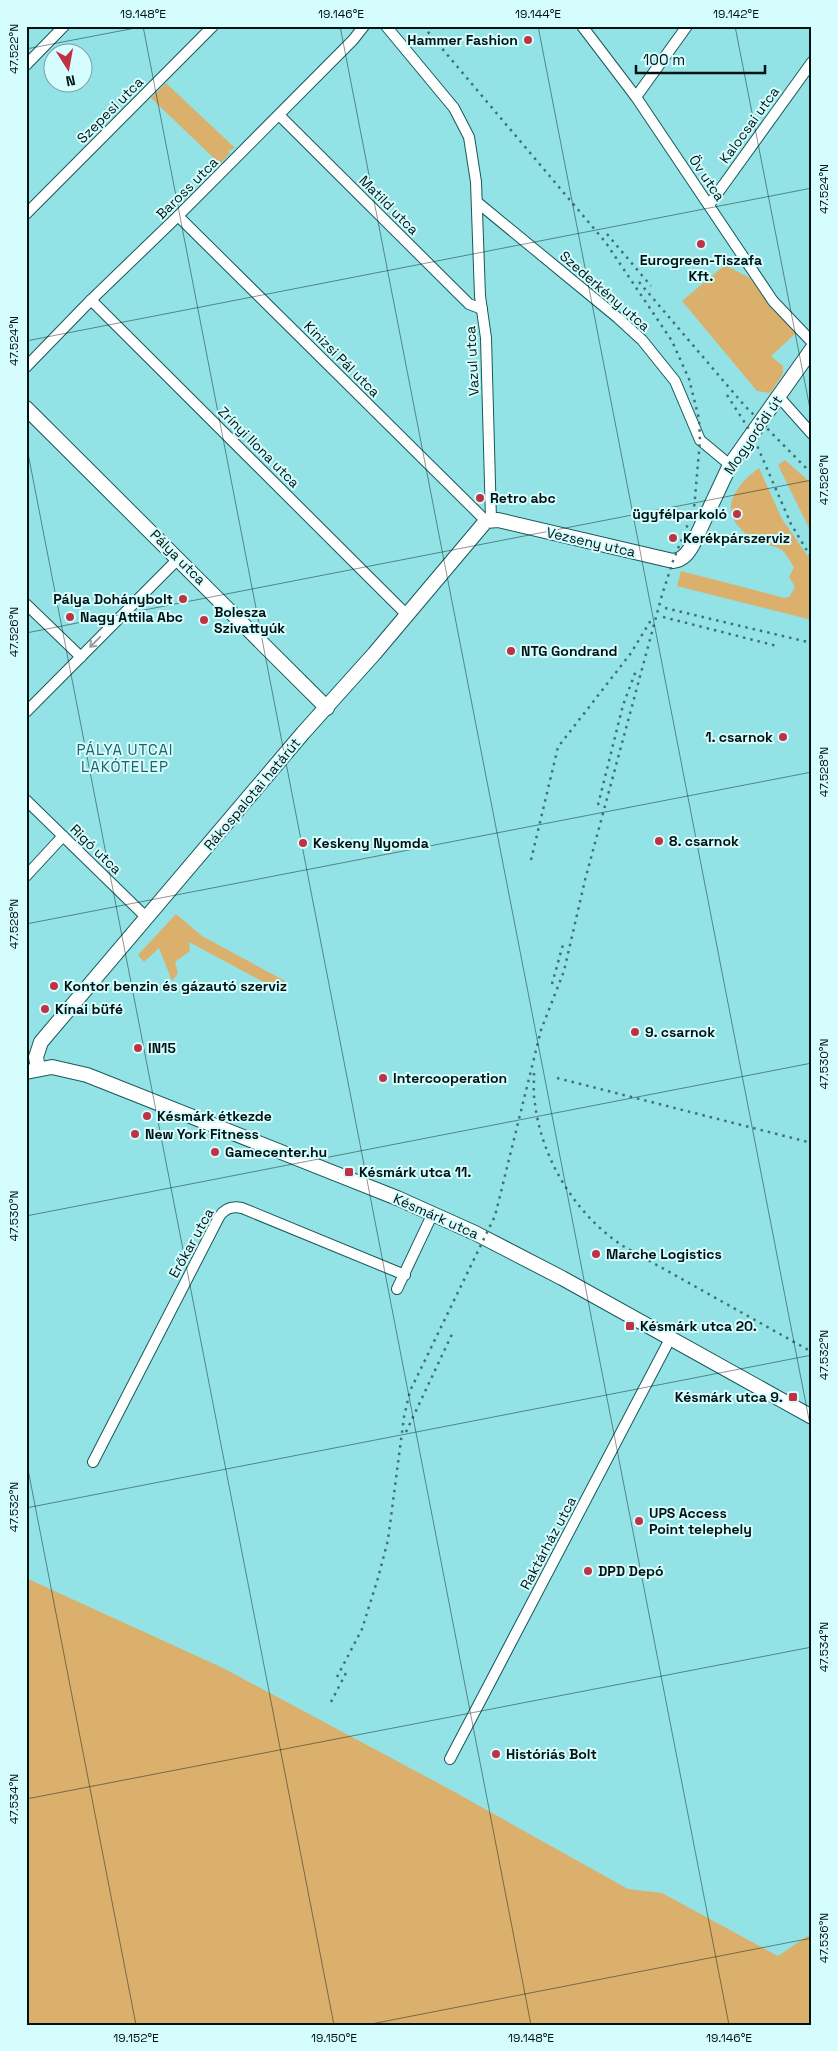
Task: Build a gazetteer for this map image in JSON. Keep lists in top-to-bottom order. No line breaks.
{"streets":{"street":["Szepesi utca","Kalocsai utca","Öv utca","Baross utca","Matild utca","Szederkény utca","Kinizsi Pál utca","Vazul utca","Mogyoródi út","Zrínyi Ilona utca","Vezseny utca","Pálya utca","Rákospalotai határút","Rigó utca","Késmárk utca","Erőkar utca","Raktárház utca"]},"crossings":[["Kalocsai utca","Öv utca"],["Baross utca","Matild utca"],["Baross utca","Kinizsi Pál utca"],["Baross utca","Zrínyi Ilona utca"],["Matild utca","Vazul utca"],["Szederkény utca","Vazul utca"],["Szederkény utca","Mogyoródi út"],["Kinizsi Pál utca","Vazul utca"],["Kinizsi Pál utca","Vezseny utca"],["Kinizsi Pál utca","Rákospalotai határút"],["Vazul utca","Vezseny utca"],["Vazul utca","Rákospalotai határút"],["Mogyoródi út","Vezseny utca"],["Zrínyi Ilona utca","Rákospalotai határút"],["Vezseny utca","Rákospalotai határút"],["Pálya utca","Rákospalotai határút"],["Rákospalotai határút","Rigó utca"],["Rákospalotai határút","Késmárk utca"],["Késmárk utca","Raktárház utca"]],"districts":["PÁLYA UTCAI LAKÓTELEP"],"places":{"other":["Hammer Fashion","Eurogreen-Tiszafa Kft.","Retro abc","ügyfélparkoló","Kerékpárszerviz","Pálya Dohánybolt","Nagy Attila Abc","Bolesza Szivattyúk","NTG Gondrand","1. csarnok","8. csarnok","Keskeny Nyomda","Kontor benzin és gázautó szerviz","Kínai büfé","9. csarnok","IN15","Intercooperation","Késmárk étkezde","New York Fitness","Gamecenter.hu","Marche Logistics","UPS Access Point telephely","DPD Depó","Históriás Bolt"],"transit":["Késmárk utca 11.","Késmárk utca 20.","Késmárk utca 9."]},"scale_bar":"100 m","north":"bottom","coordinates":["19.148°E","19.146°E","19.144°E","19.142°E","47.522°N","47.524°N","47.526°N","47.528°N","47.530°N","47.532°N","47.534°N","47.536°N","19.152°E","19.150°E"]}
